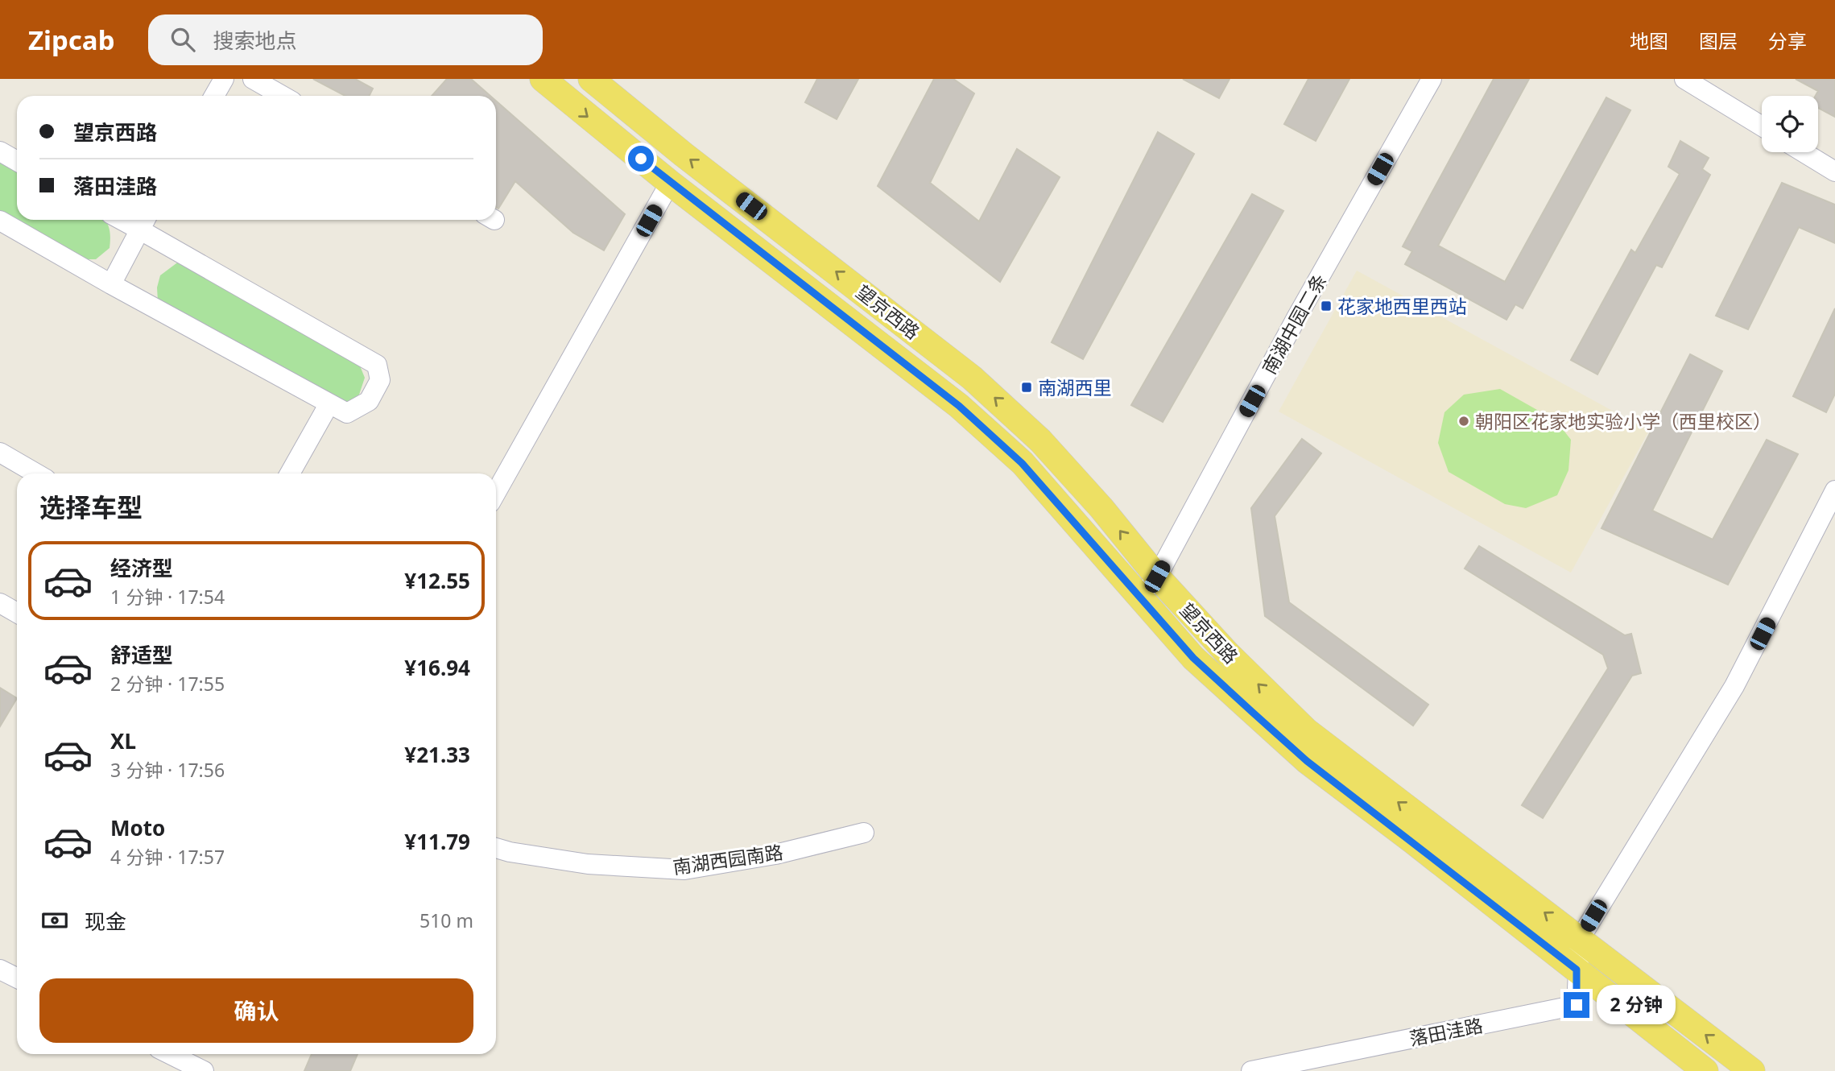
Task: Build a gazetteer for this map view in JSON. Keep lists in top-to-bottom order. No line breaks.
{"streets":{"main road":["望京西路"],"street":["南湖中园二条","南湖西园南路","落田洼路"]},"crossings":[["望京西路","南湖中园二条"],["望京西路","落田洼路"]],"places":{"transit":["花家地西里西站","南湖西里"],"other":["朝阳区花家地实验小学（西里校区）"]},"page":{"header":"Zipcab","search":"搜索地点","nav":["地图","图层","分享"],"banner":["望京西路","落田洼路"],"heading":"选择车型","list":[{"name":"经济型","note":"1 分钟 · 17:54","value":"¥12.55"},{"name":"舒适型","note":"2 分钟 · 17:55","value":"¥16.94"},{"name":"XL","note":"3 分钟 · 17:56","value":"¥21.33"},{"name":"Moto","note":"4 分钟 · 17:57","value":"¥11.79"}],"pay":["现金","510 m"],"buttons":"确认","bubble":"2 分钟"}}
